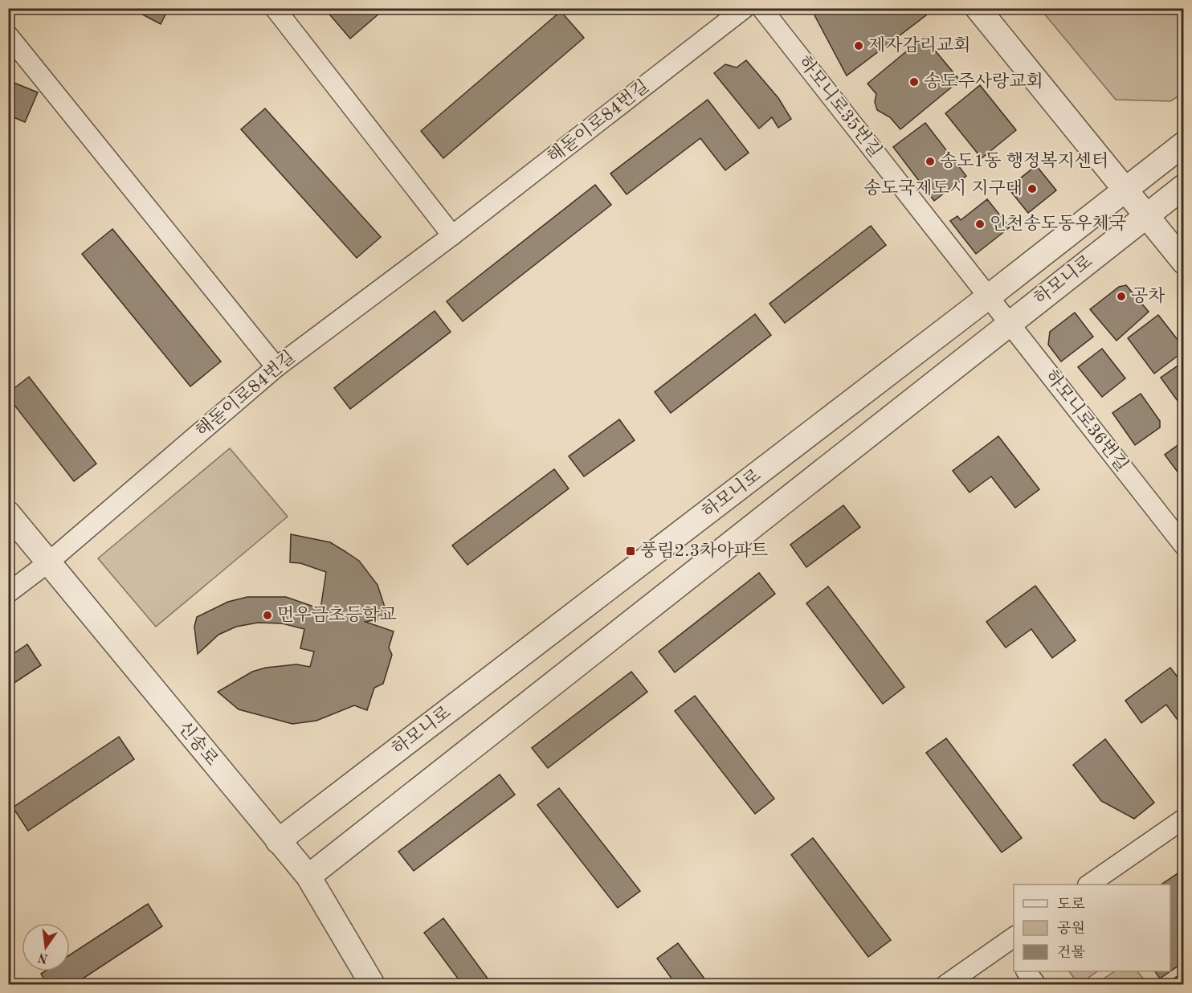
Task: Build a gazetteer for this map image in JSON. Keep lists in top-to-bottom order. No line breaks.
{"streets":{"street":["하모니로35번길","해돋이로84번길","하모니로","하모니로36번길","신송로"]},"crossings":[["하모니로35번길","하모니로"],["하모니로35번길","하모니로36번길"],["해돋이로84번길","신송로"],["하모니로","하모니로36번길"],["하모니로","신송로"]],"places":{"other":["제자감리교회","송도주사랑교회","송도1동 행정복지센터","송도국제도시 지구대","인천송도동우체국","공차","먼우금초등학교"],"transit":["풍림2.3차아파트"]},"legend":["도로","공원","건물"],"north":"bottom"}
